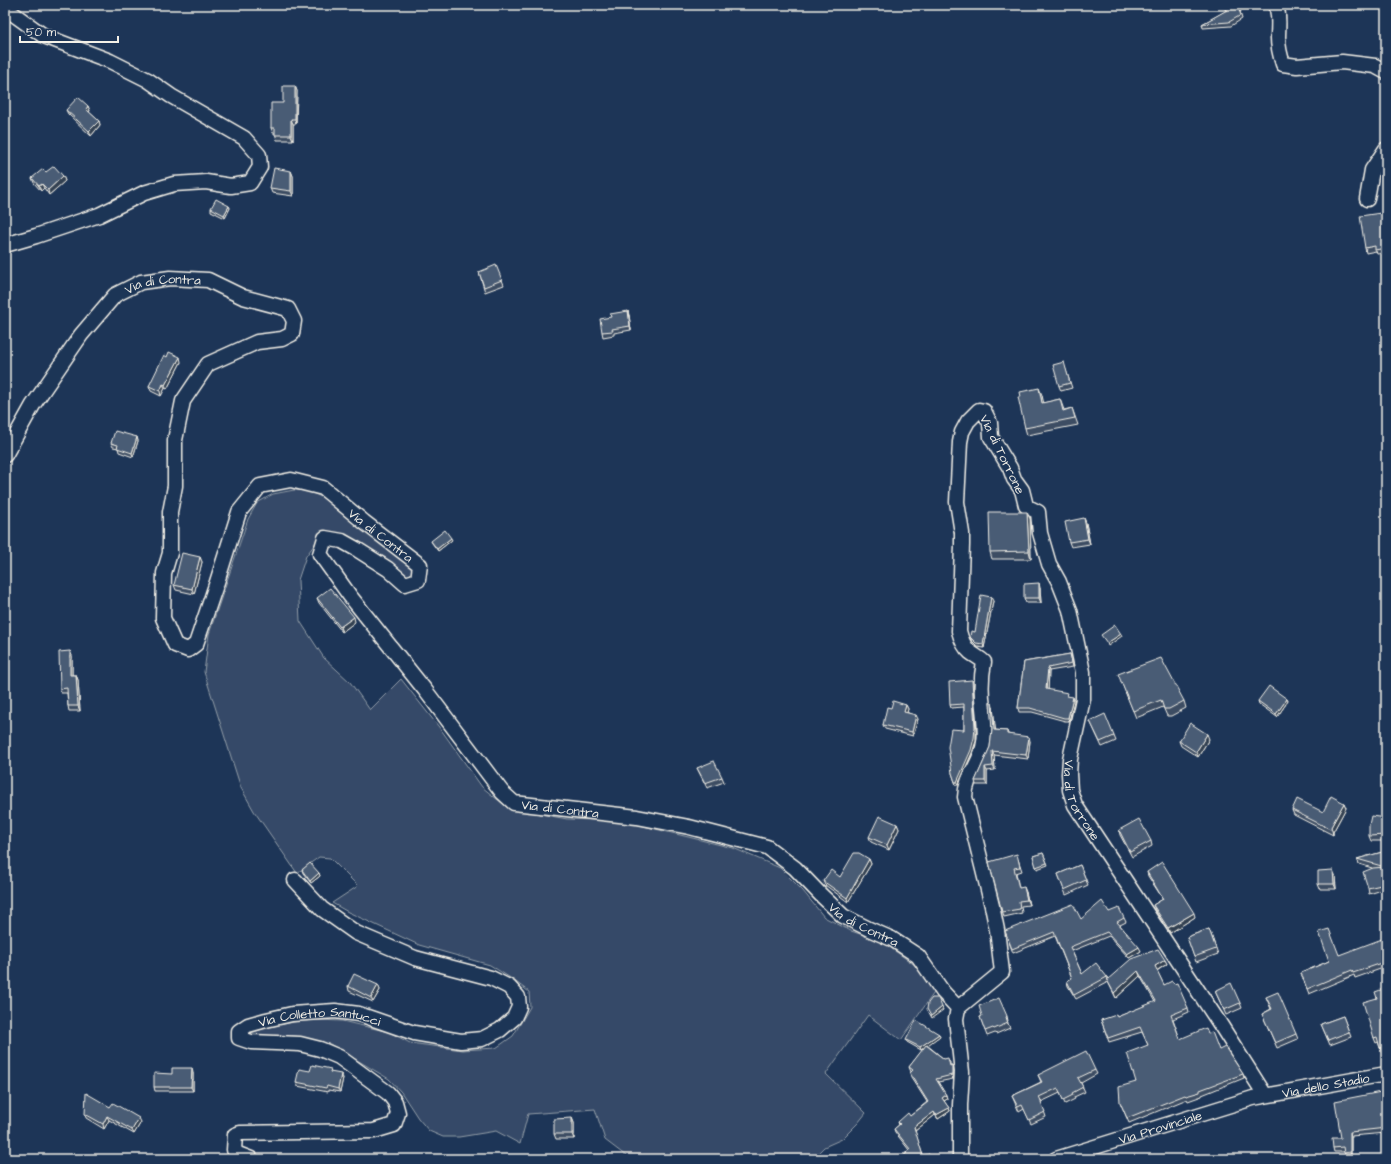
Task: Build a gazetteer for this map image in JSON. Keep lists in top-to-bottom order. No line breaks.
{"streets":{"street":["Via di Contra","Via di Torrone","Via Colletto Santucci","Via dello Stadio","Via Provinciale"]},"crossings":[["Via di Contra","Via di Torrone"],["Via di Torrone","Via dello Stadio"],["Via di Torrone","Via Provinciale"],["Via dello Stadio","Via Provinciale"]],"scale_bar":"50 m"}
